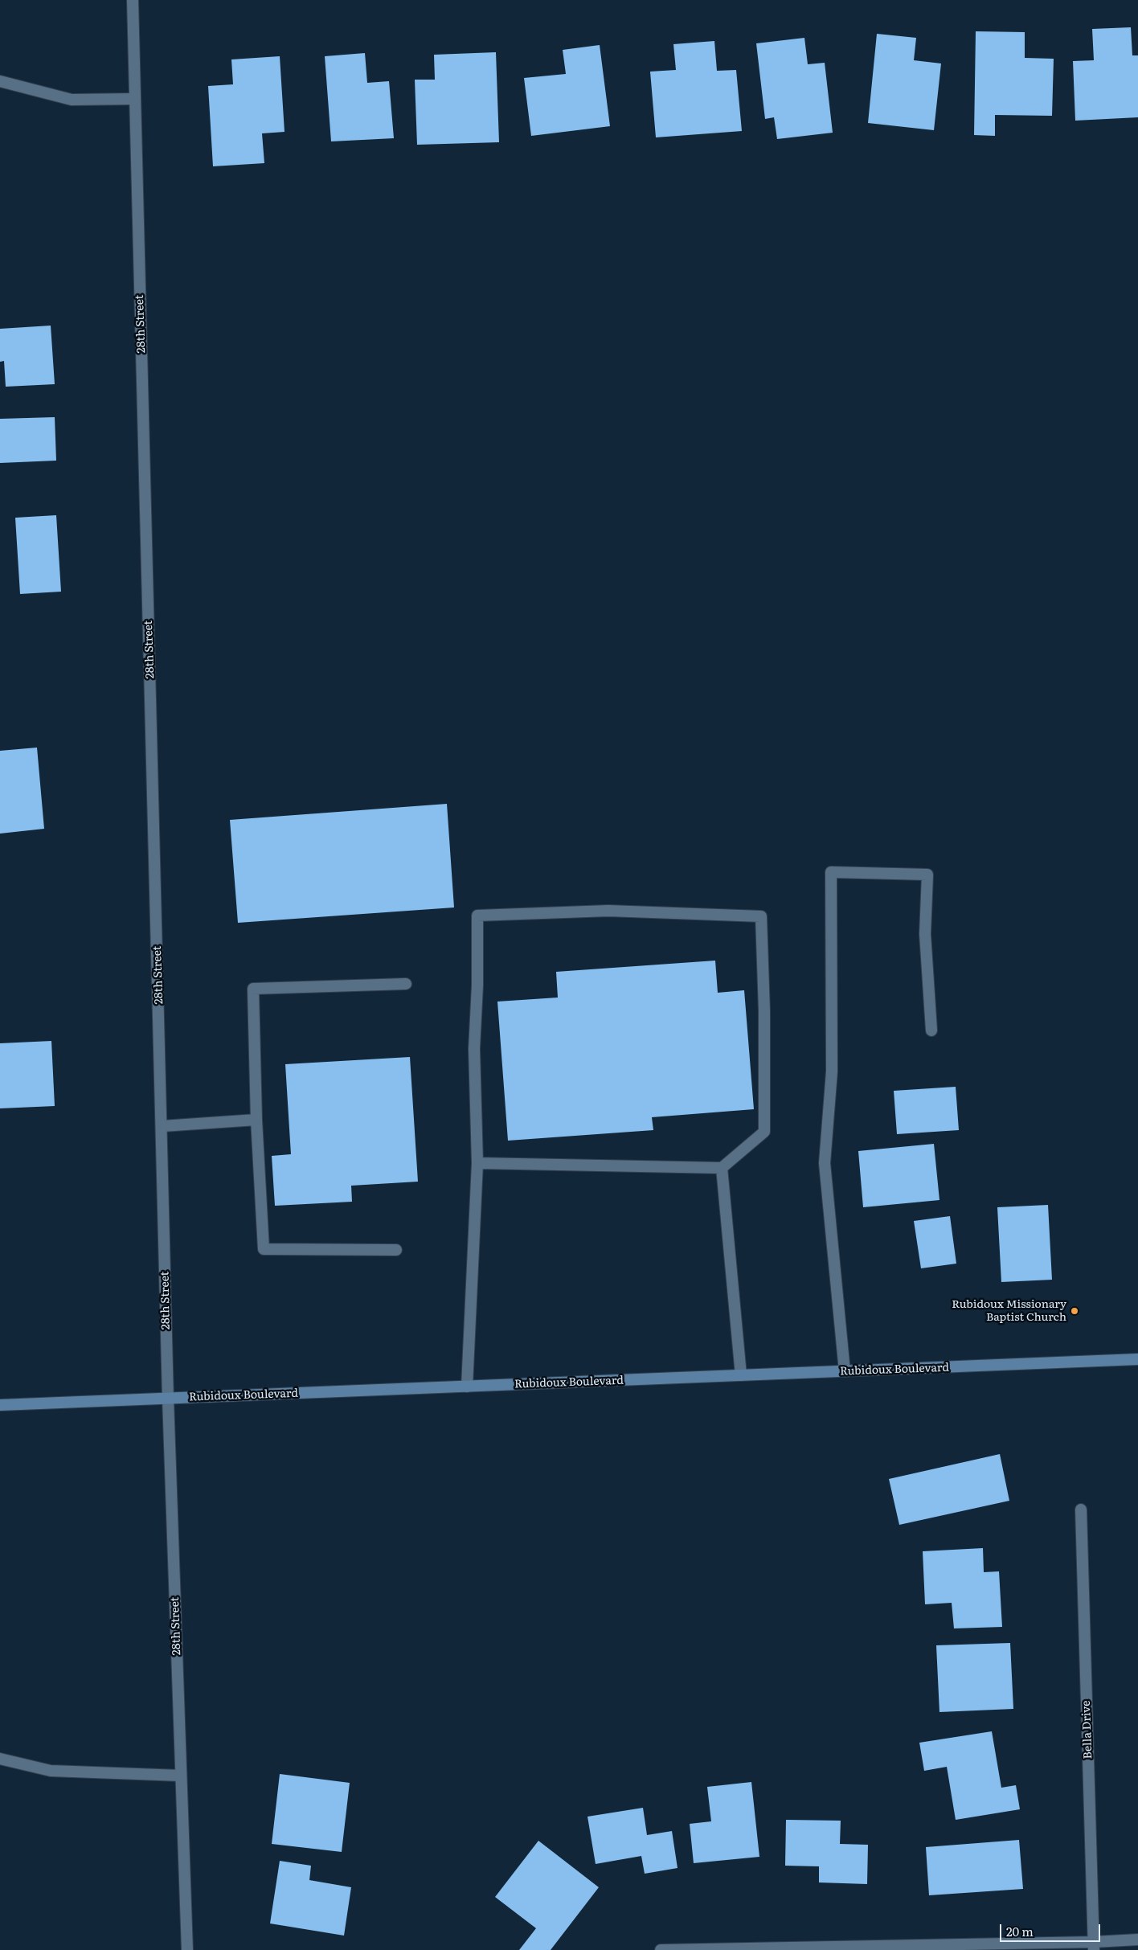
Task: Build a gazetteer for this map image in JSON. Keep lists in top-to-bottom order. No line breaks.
{"streets":{"main road":["Rubidoux Boulevard"],"street":["28th Street","Bella Drive"]},"crossings":[["28th Street","Rubidoux Boulevard"]],"places":["Rubidoux Missionary Baptist Church"],"scale_bar":"20 m"}
